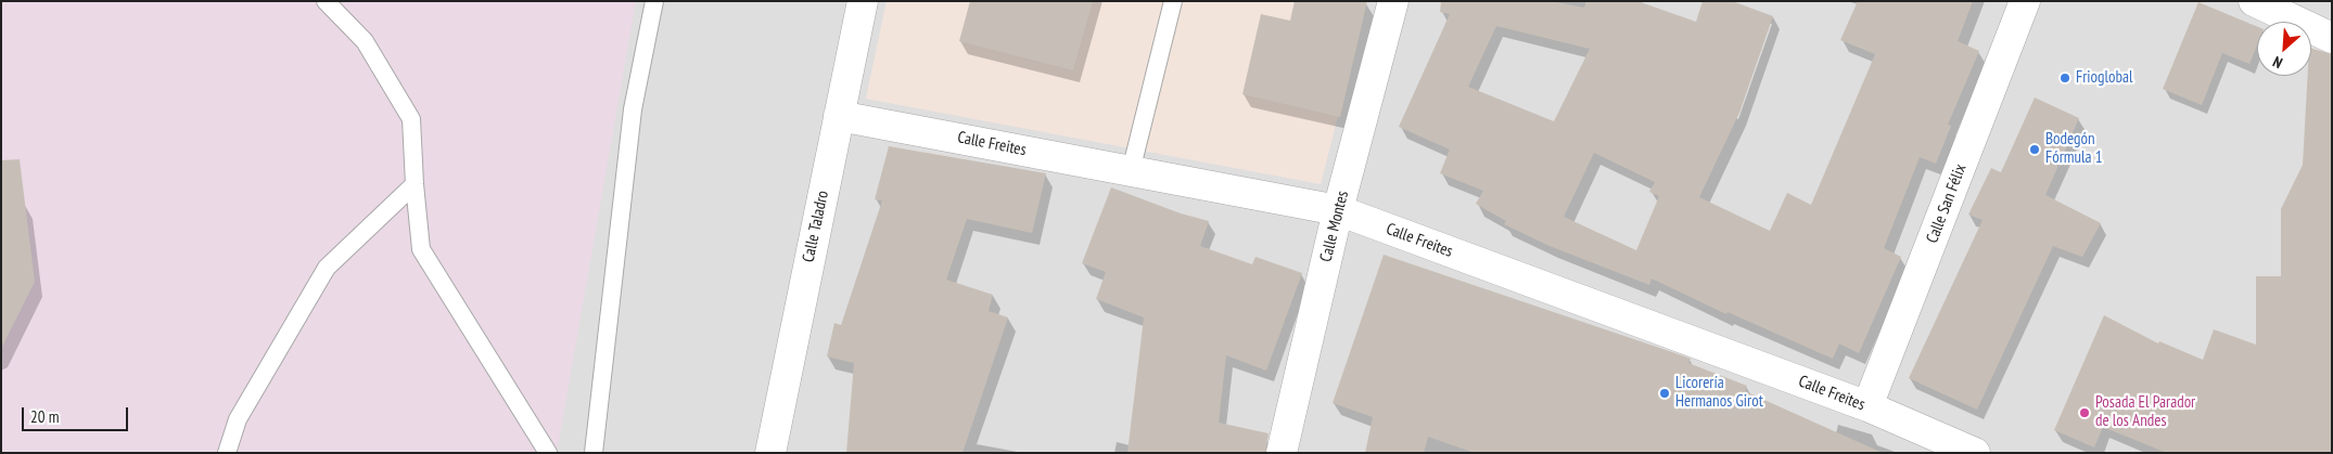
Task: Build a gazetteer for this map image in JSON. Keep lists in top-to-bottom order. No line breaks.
{"streets":{"street":["Calle Freites","Calle San Félix","Calle Taladro","Calle Montes"]},"crossings":[["Calle Freites","Calle San Félix"],["Calle Freites","Calle Taladro"],["Calle Freites","Calle Montes"]],"places":["Frioglobal","Bodegón Fórmula 1","Licorería Hermanos Girot","Posada El Parador de los Andes"],"scale_bar":"20 m","north":"bottom left"}
